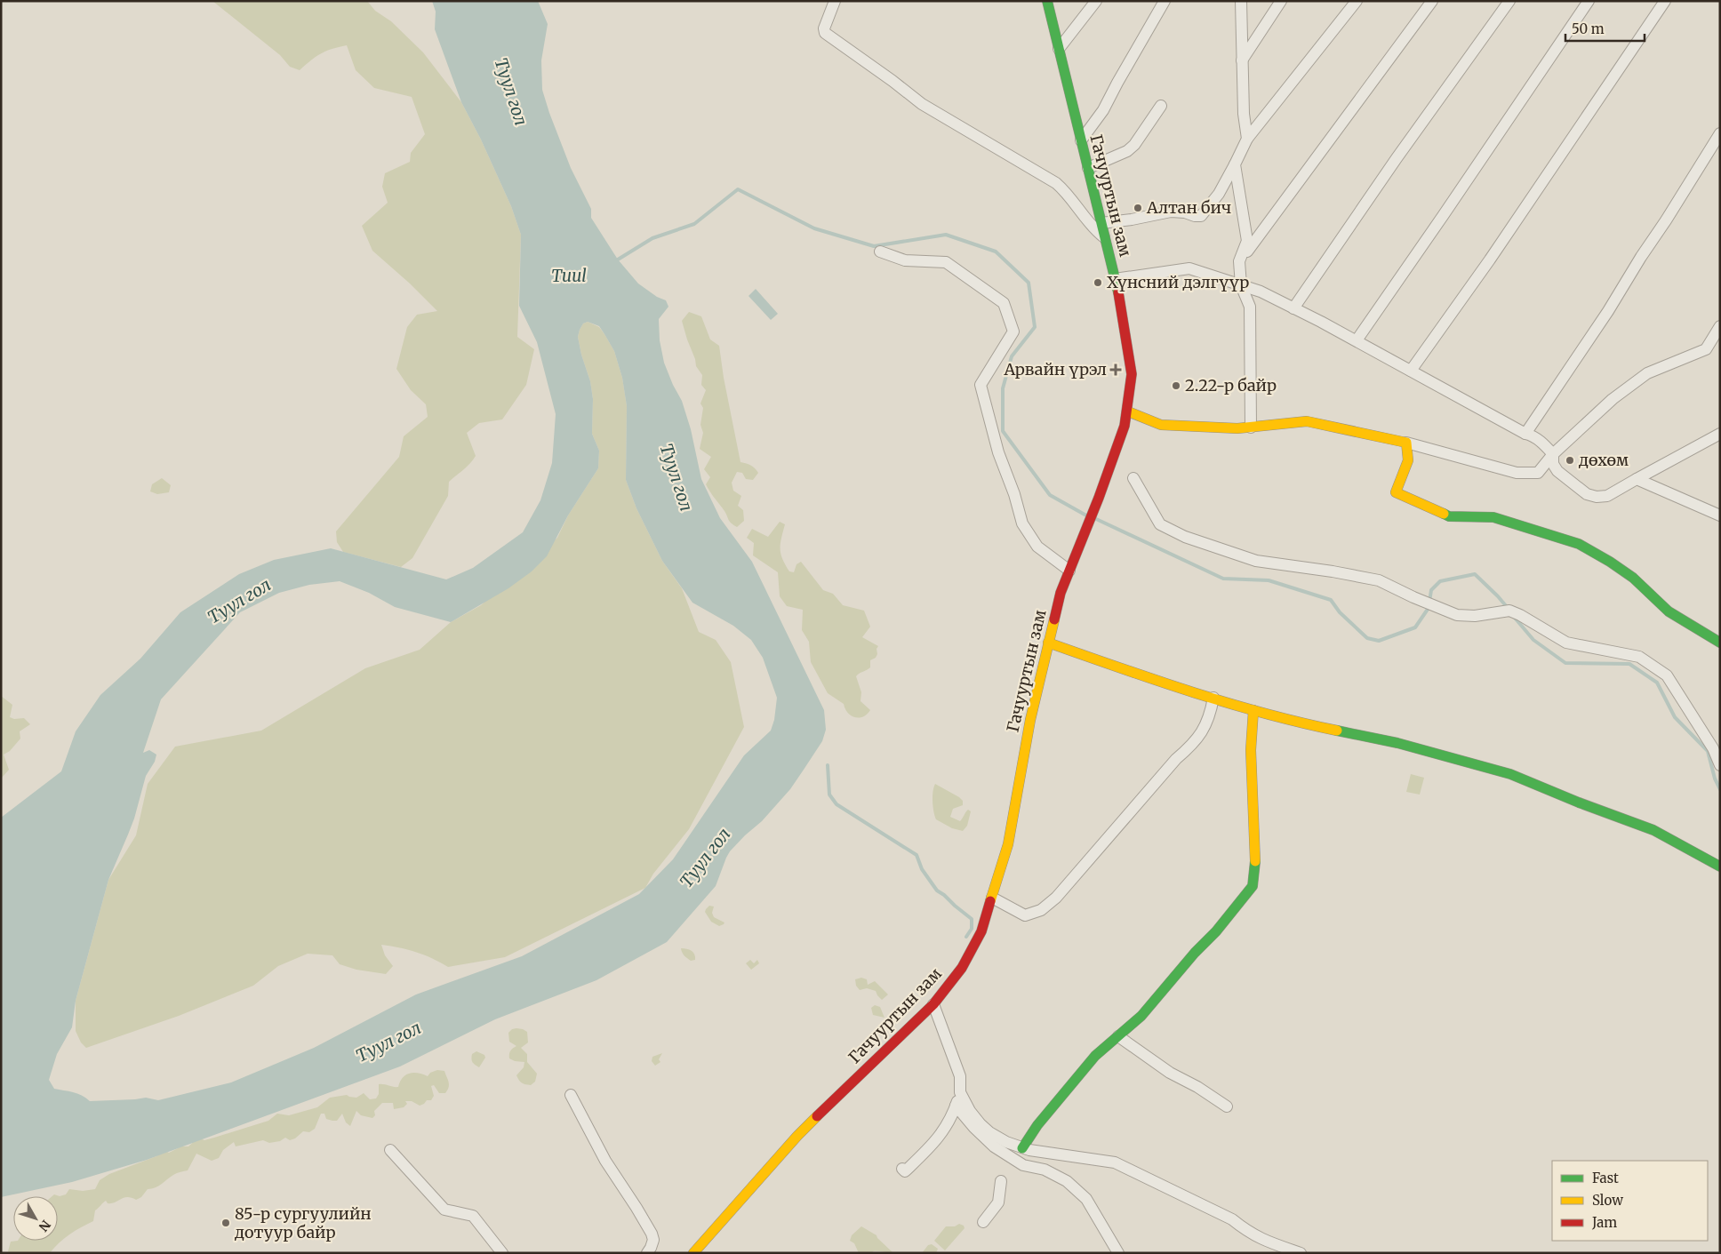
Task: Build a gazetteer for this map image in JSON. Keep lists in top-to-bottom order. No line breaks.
{"streets":{"street":["Гачууртын зам"]},"water":["Туул гол","Tuul"],"places":{"other":["Алтан бич","Хүнсний дэлгүүр","2.22-р байр","дөхөм","85-р сургуулийн дотуур байр"],"health":["Арвайн үрэл"]},"legend":["Fast","Slow","Jam"],"scale_bar":"50 m","north":"bottom right"}
